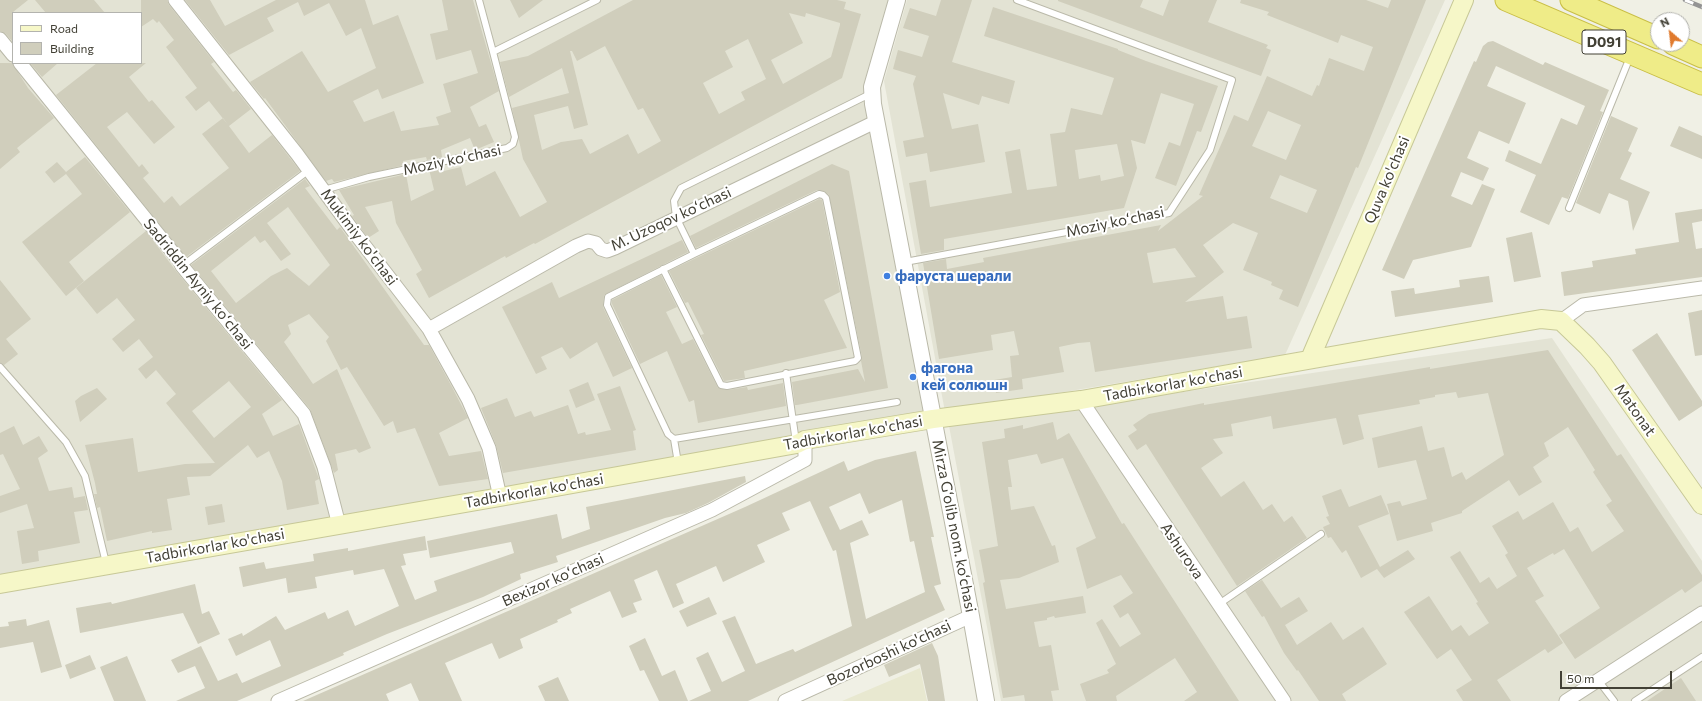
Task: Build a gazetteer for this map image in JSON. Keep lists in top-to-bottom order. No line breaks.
{"streets":{"highway":["D091"],"main road":["Quva ko'chasi","Tadbirkorlar ko'chasi","Matonat"],"street":["M. Uzoqov koʻchasi","Mukimiy ko'chasi","Sadriddin Ayniy koʻchasi","Mirza G‘olib nom. ko‘chasi","Ashurova","Bexizor koʻchasi","Bozorboshi ko'chasi"],"lane":["Moziy koʻchasi"]},"crossings":[["Moziy koʻchasi","Mukimiy ko'chasi"],["Moziy koʻchasi","Mirza G‘olib nom. ko‘chasi"],["Quva ko'chasi","Tadbirkorlar ko'chasi"],["M. Uzoqov koʻchasi","Mukimiy ko'chasi"],["M. Uzoqov koʻchasi","Mirza G‘olib nom. ko‘chasi"],["Mukimiy ko'chasi","Tadbirkorlar ko'chasi"],["Sadriddin Ayniy koʻchasi","Tadbirkorlar ko'chasi"],["Tadbirkorlar ko'chasi","Matonat"],["Tadbirkorlar ko'chasi","Mirza G‘olib nom. ko‘chasi"],["Tadbirkorlar ko'chasi","Ashurova"],["Tadbirkorlar ko'chasi","Bexizor koʻchasi"],["Mirza G‘olib nom. ko‘chasi","Bozorboshi ko'chasi"]],"places":["фаруста шерали","фагона кей солюшн"],"legend":["Road","Building"],"scale_bar":"50 m","north":"top left"}
